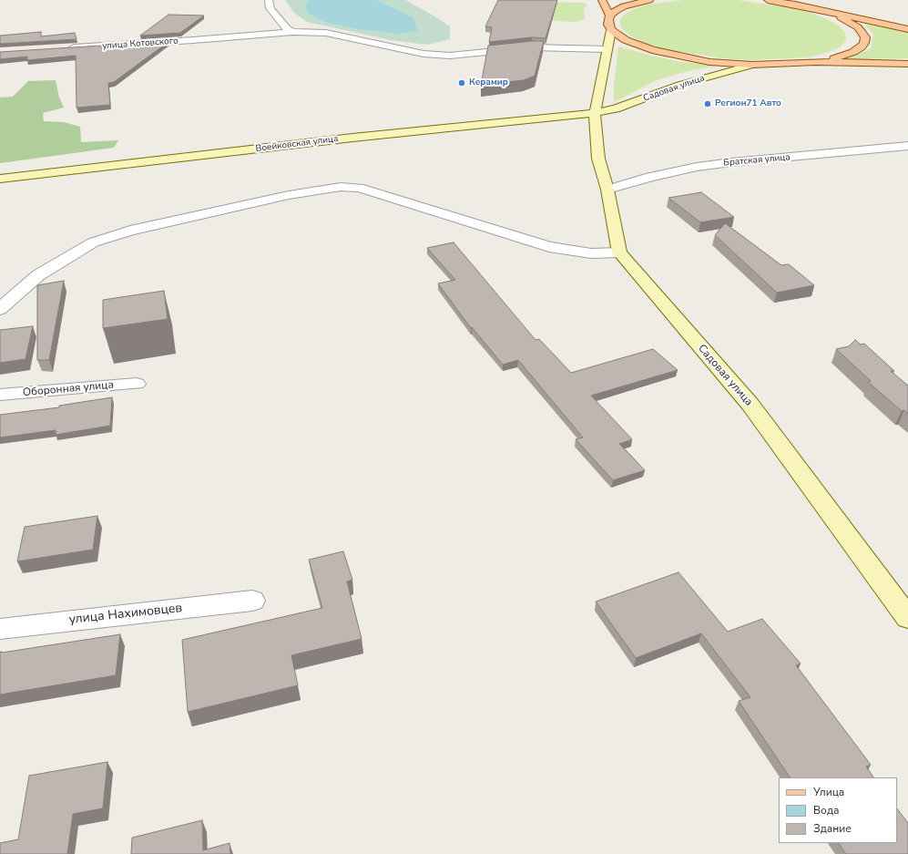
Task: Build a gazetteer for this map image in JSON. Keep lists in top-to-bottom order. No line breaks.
{"streets":{"main road":["Садовая улица","Воейковская улица"],"street":["улица Котовского","Братская улица","Оборонная улица","улица Нахимовцев"]},"crossings":[["Садовая улица","Воейковская улица"]],"places":["Керамир","Регион71 Авто"],"legend":["Улица","Вода","Здание"]}
